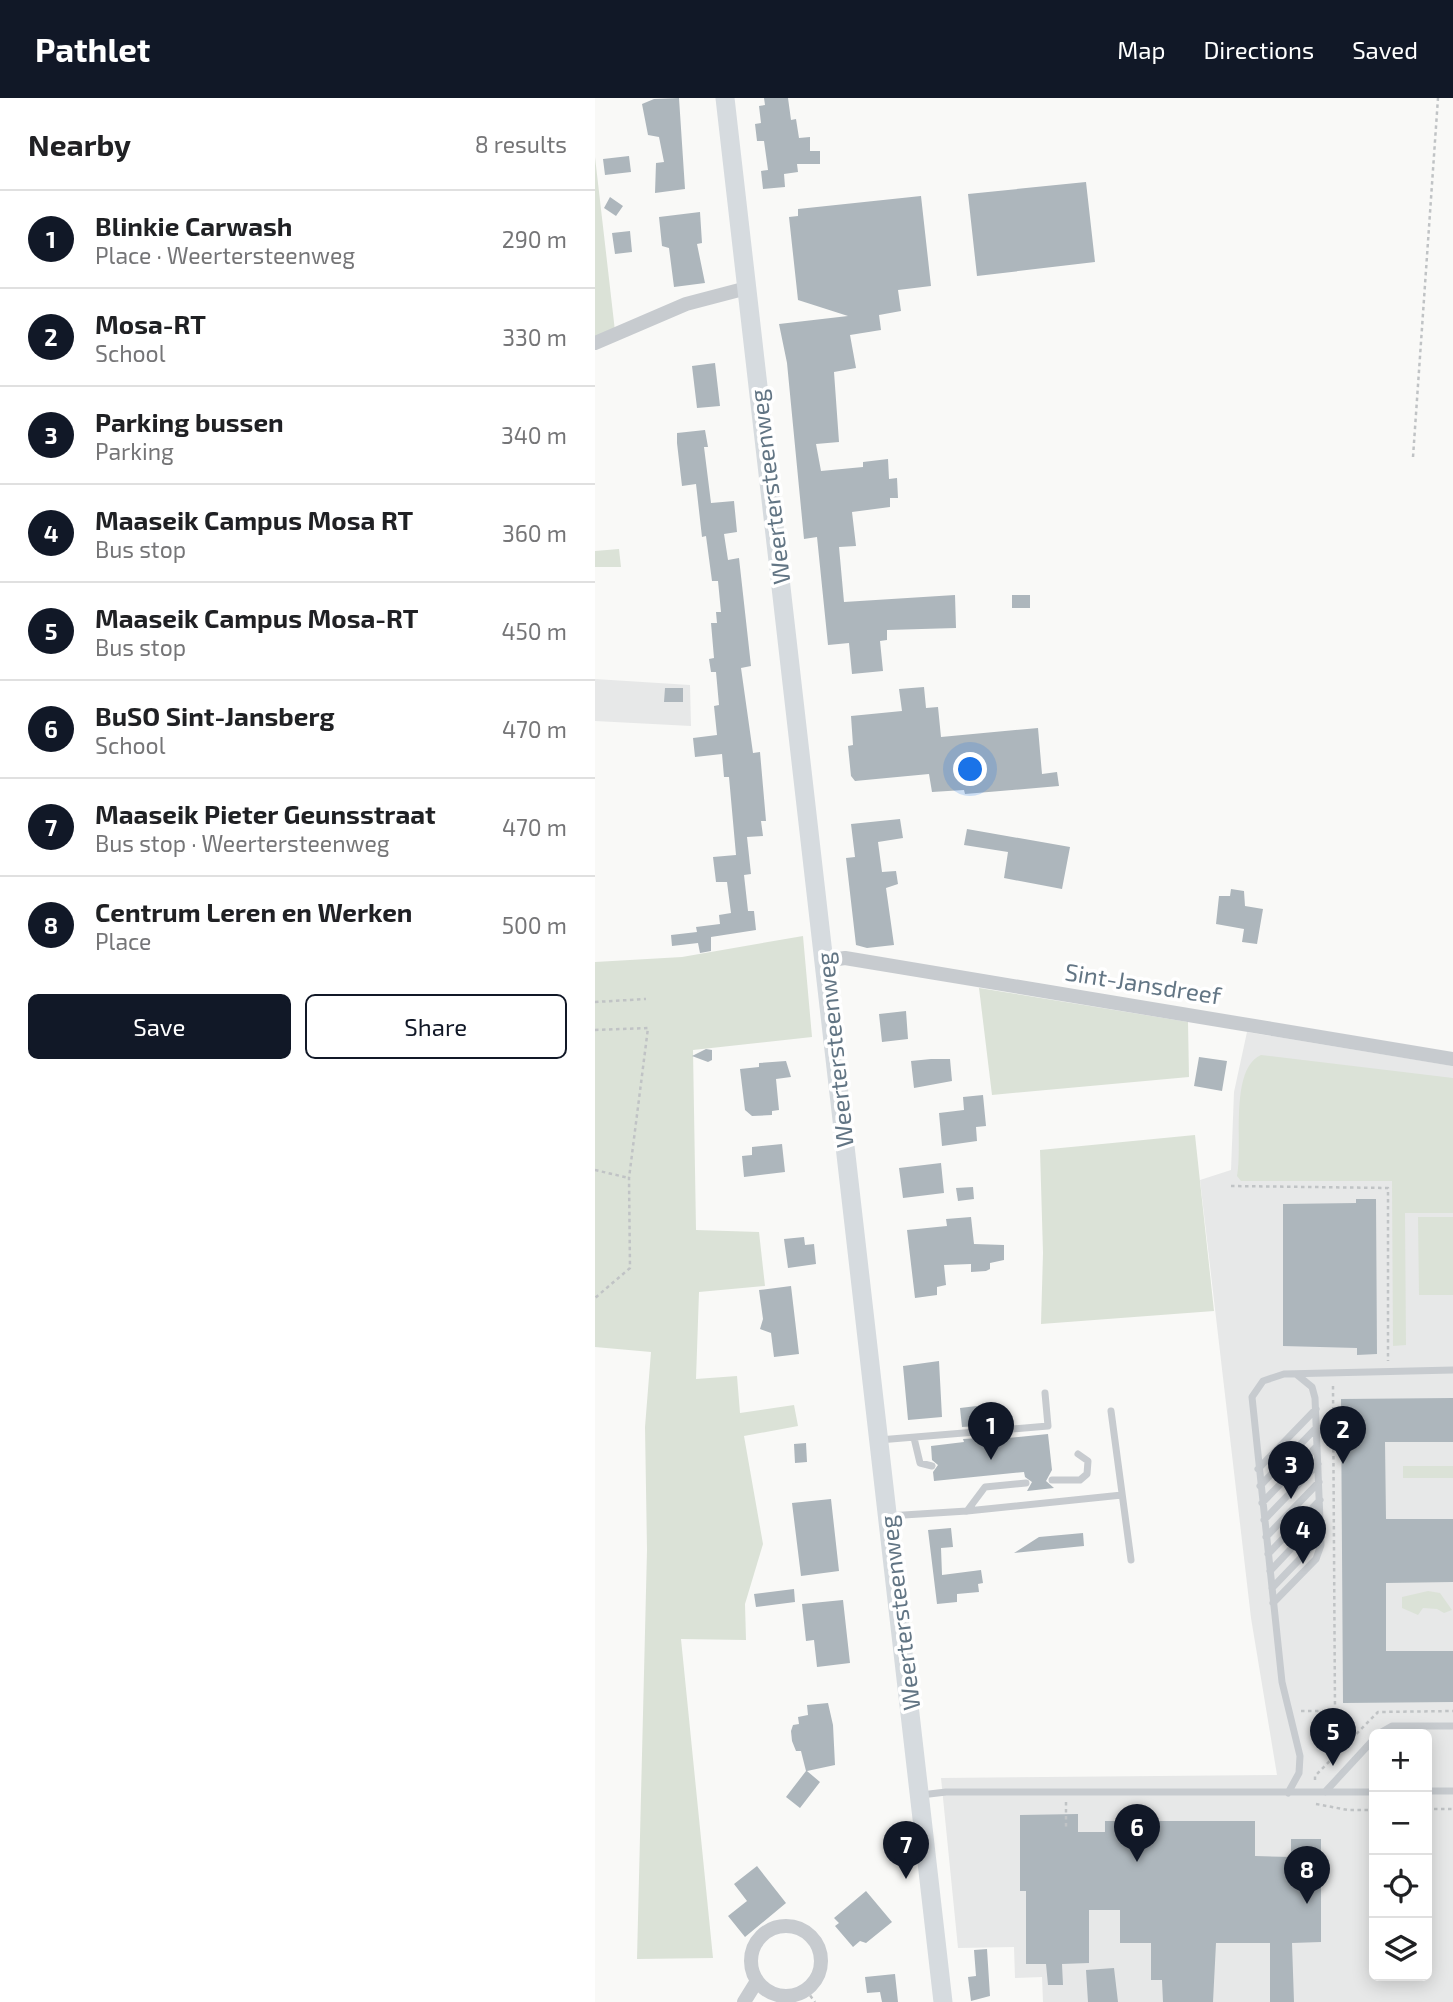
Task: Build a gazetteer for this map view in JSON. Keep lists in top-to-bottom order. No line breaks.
{"streets":{"main road":["Weertersteenweg"],"street":["Sint-Jansdreef"]},"crossings":[["Weertersteenweg","Sint-Jansdreef"]],"page":{"header":"Pathlet","nav":["Map","Directions","Saved"],"heading":["Nearby","8 results"],"list":[{"mark":"1","name":"Blinkie Carwash","note":"Place · Weertersteenweg","value":"290 m"},{"mark":"2","name":"Mosa-RT","note":"School","value":"330 m"},{"mark":"3","name":"Parking bussen","note":"Parking","value":"340 m"},{"mark":"4","name":"Maaseik Campus Mosa RT","note":"Bus stop","value":"360 m"},{"mark":"5","name":"Maaseik Campus Mosa-RT","note":"Bus stop","value":"450 m"},{"mark":"6","name":"BuSO Sint-Jansberg","note":"School","value":"470 m"},{"mark":"7","name":"Maaseik Pieter Geunsstraat","note":"Bus stop · Weertersteenweg","value":"470 m"},{"mark":"8","name":"Centrum Leren en Werken","note":"Place","value":"500 m"}],"buttons":["Save","Share"],"pins":["1","2","3","4","5","6","7","8"],"map_buttons":["+","−"]}}
